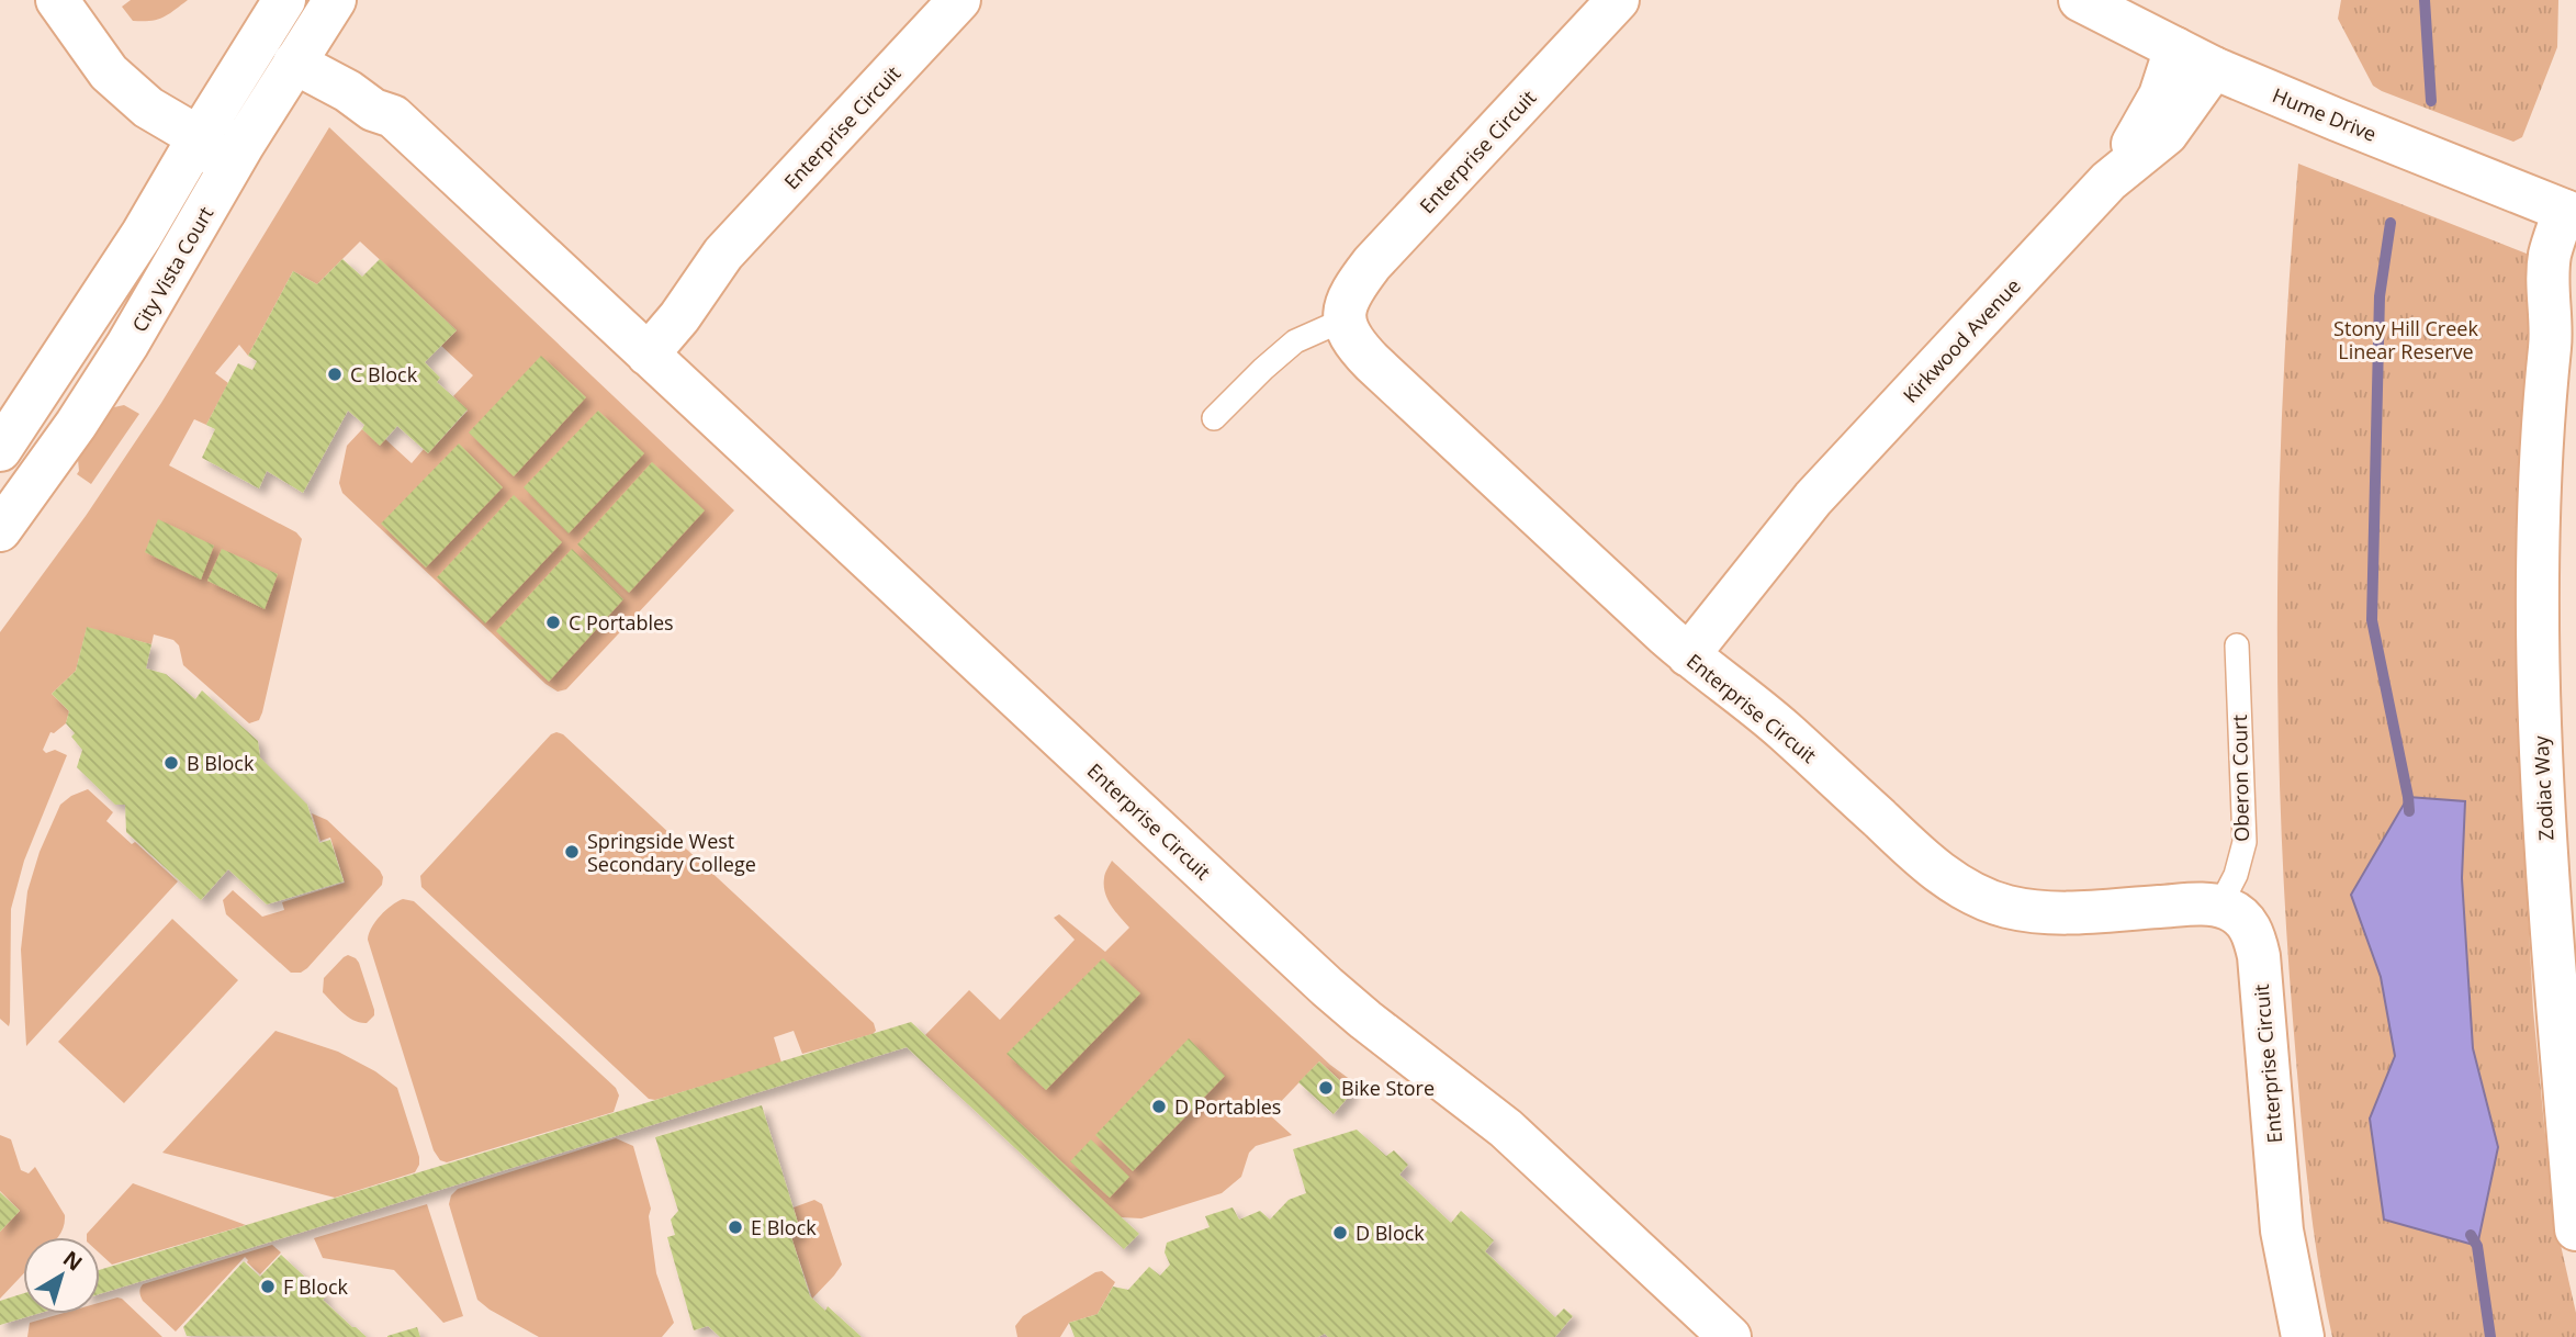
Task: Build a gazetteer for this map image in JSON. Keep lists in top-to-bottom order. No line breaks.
{"streets":{"street":["Hume Drive","Enterprise Circuit","City Vista Court","Kirkwood Avenue","Zodiac Way"],"lane":["Oberon Court"]},"crossings":[["Hume Drive","Kirkwood Avenue"],["Hume Drive","Zodiac Way"],["Enterprise Circuit","City Vista Court"],["Enterprise Circuit","Kirkwood Avenue"],["Enterprise Circuit","Oberon Court"]],"parks":["Stony Hill Creek Linear Reserve"],"places":["C Block","C Portables","B Block","Springside West Secondary College","Bike Store","D Portables","E Block","D Block","F Block"],"north":"top right"}
